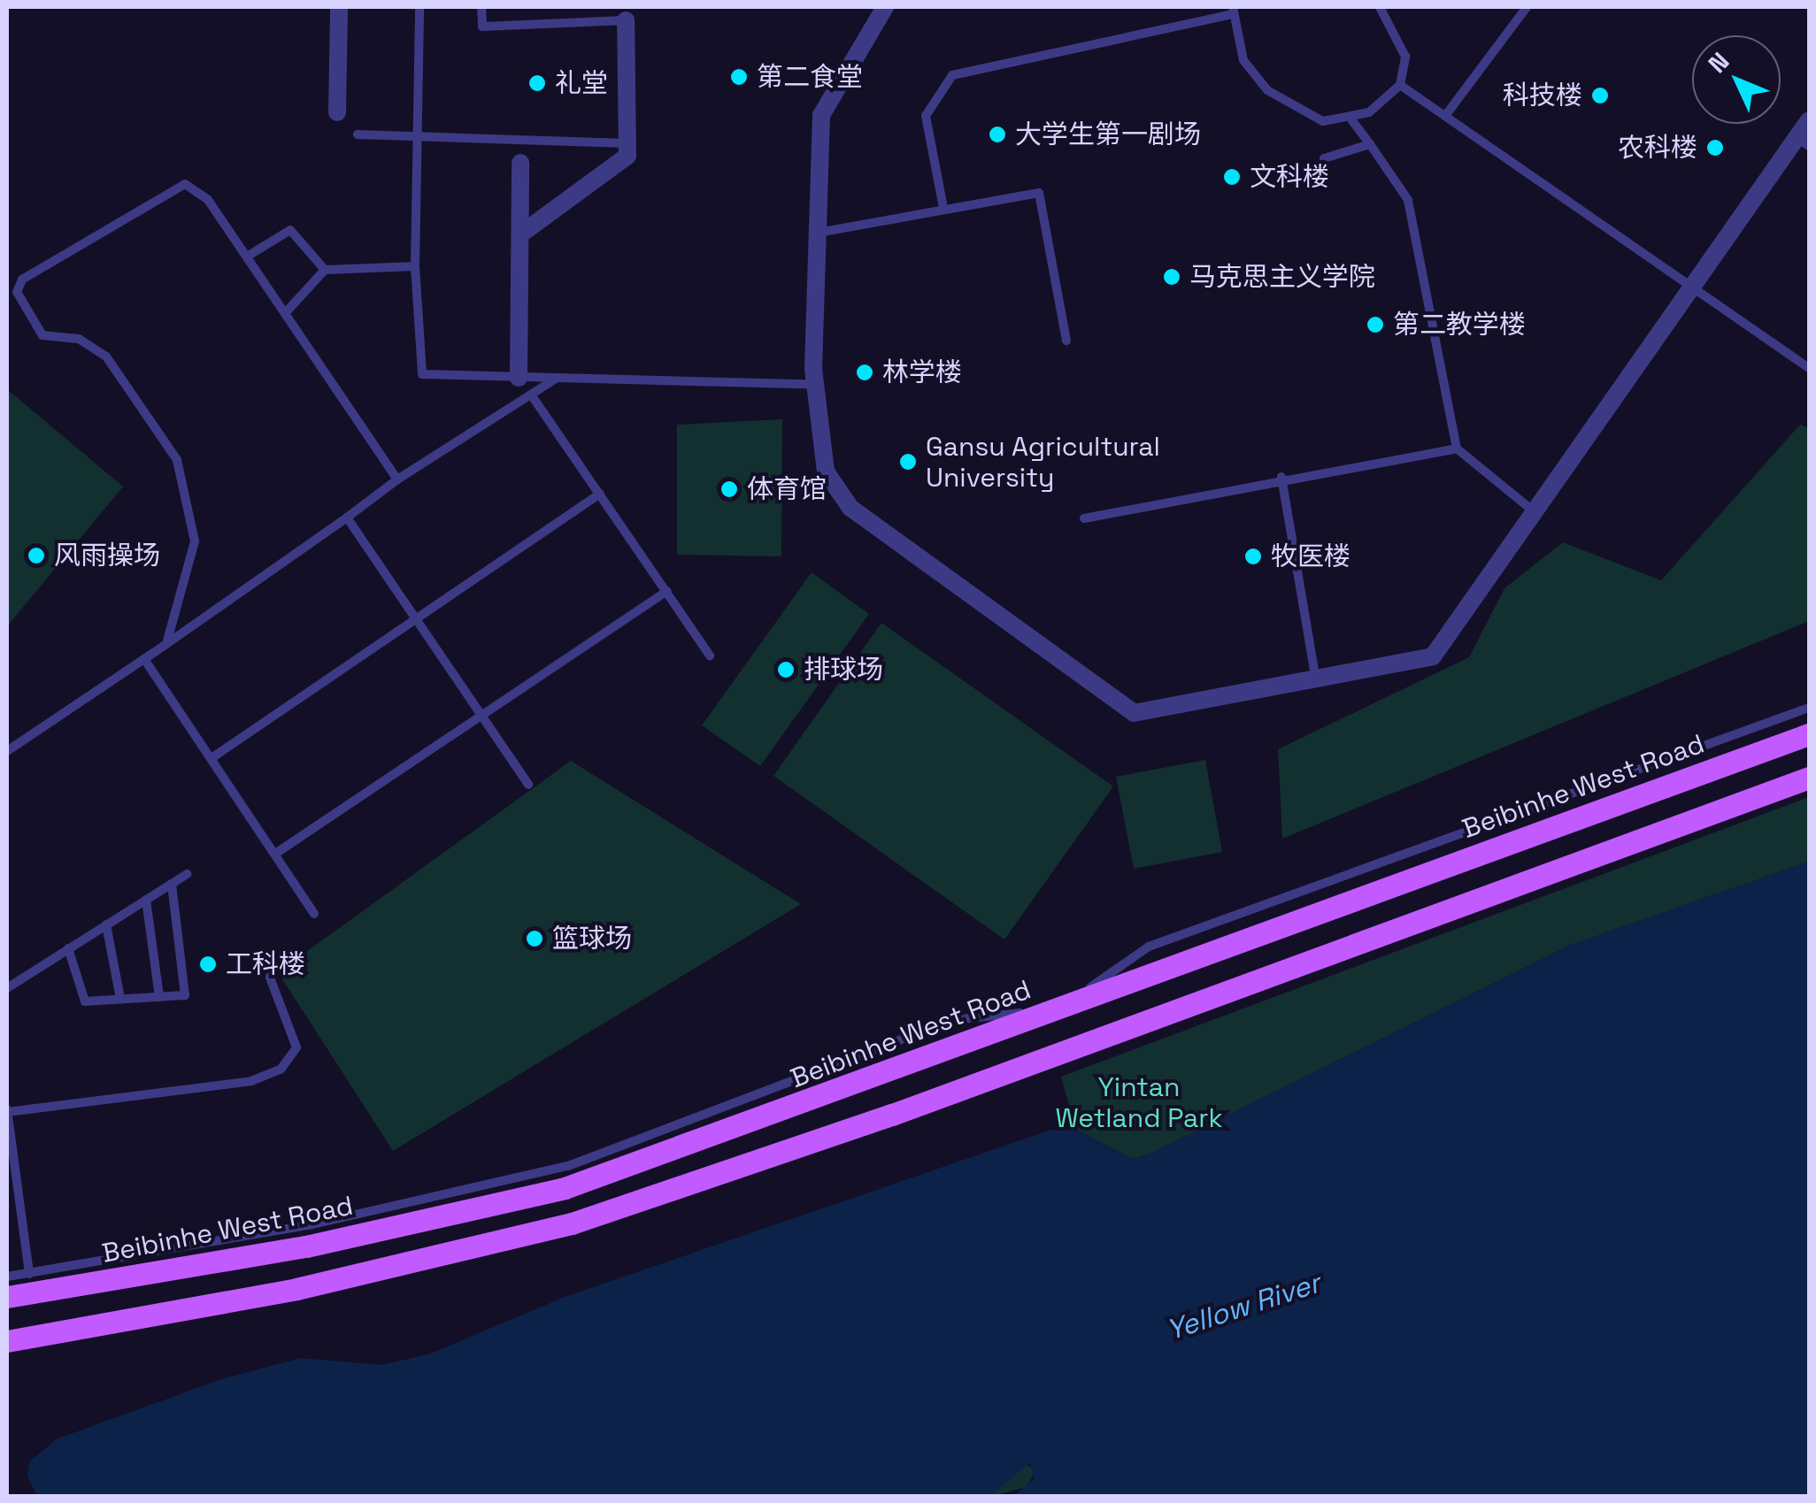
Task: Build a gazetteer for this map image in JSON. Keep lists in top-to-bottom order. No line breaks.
{"streets":{"main road":["Beibinhe West Road"]},"water":["Yellow River"],"parks":["Yintan Wetland Park"],"places":["第二食堂","礼堂","科技楼","大学生第一剧场","农科楼","文科楼","马克思主义学院","第二教学楼","林学楼","Gansu Agricultural University","体育馆","风雨操场","牧医楼","排球场","篮球场","工科楼"],"north":"top left"}
